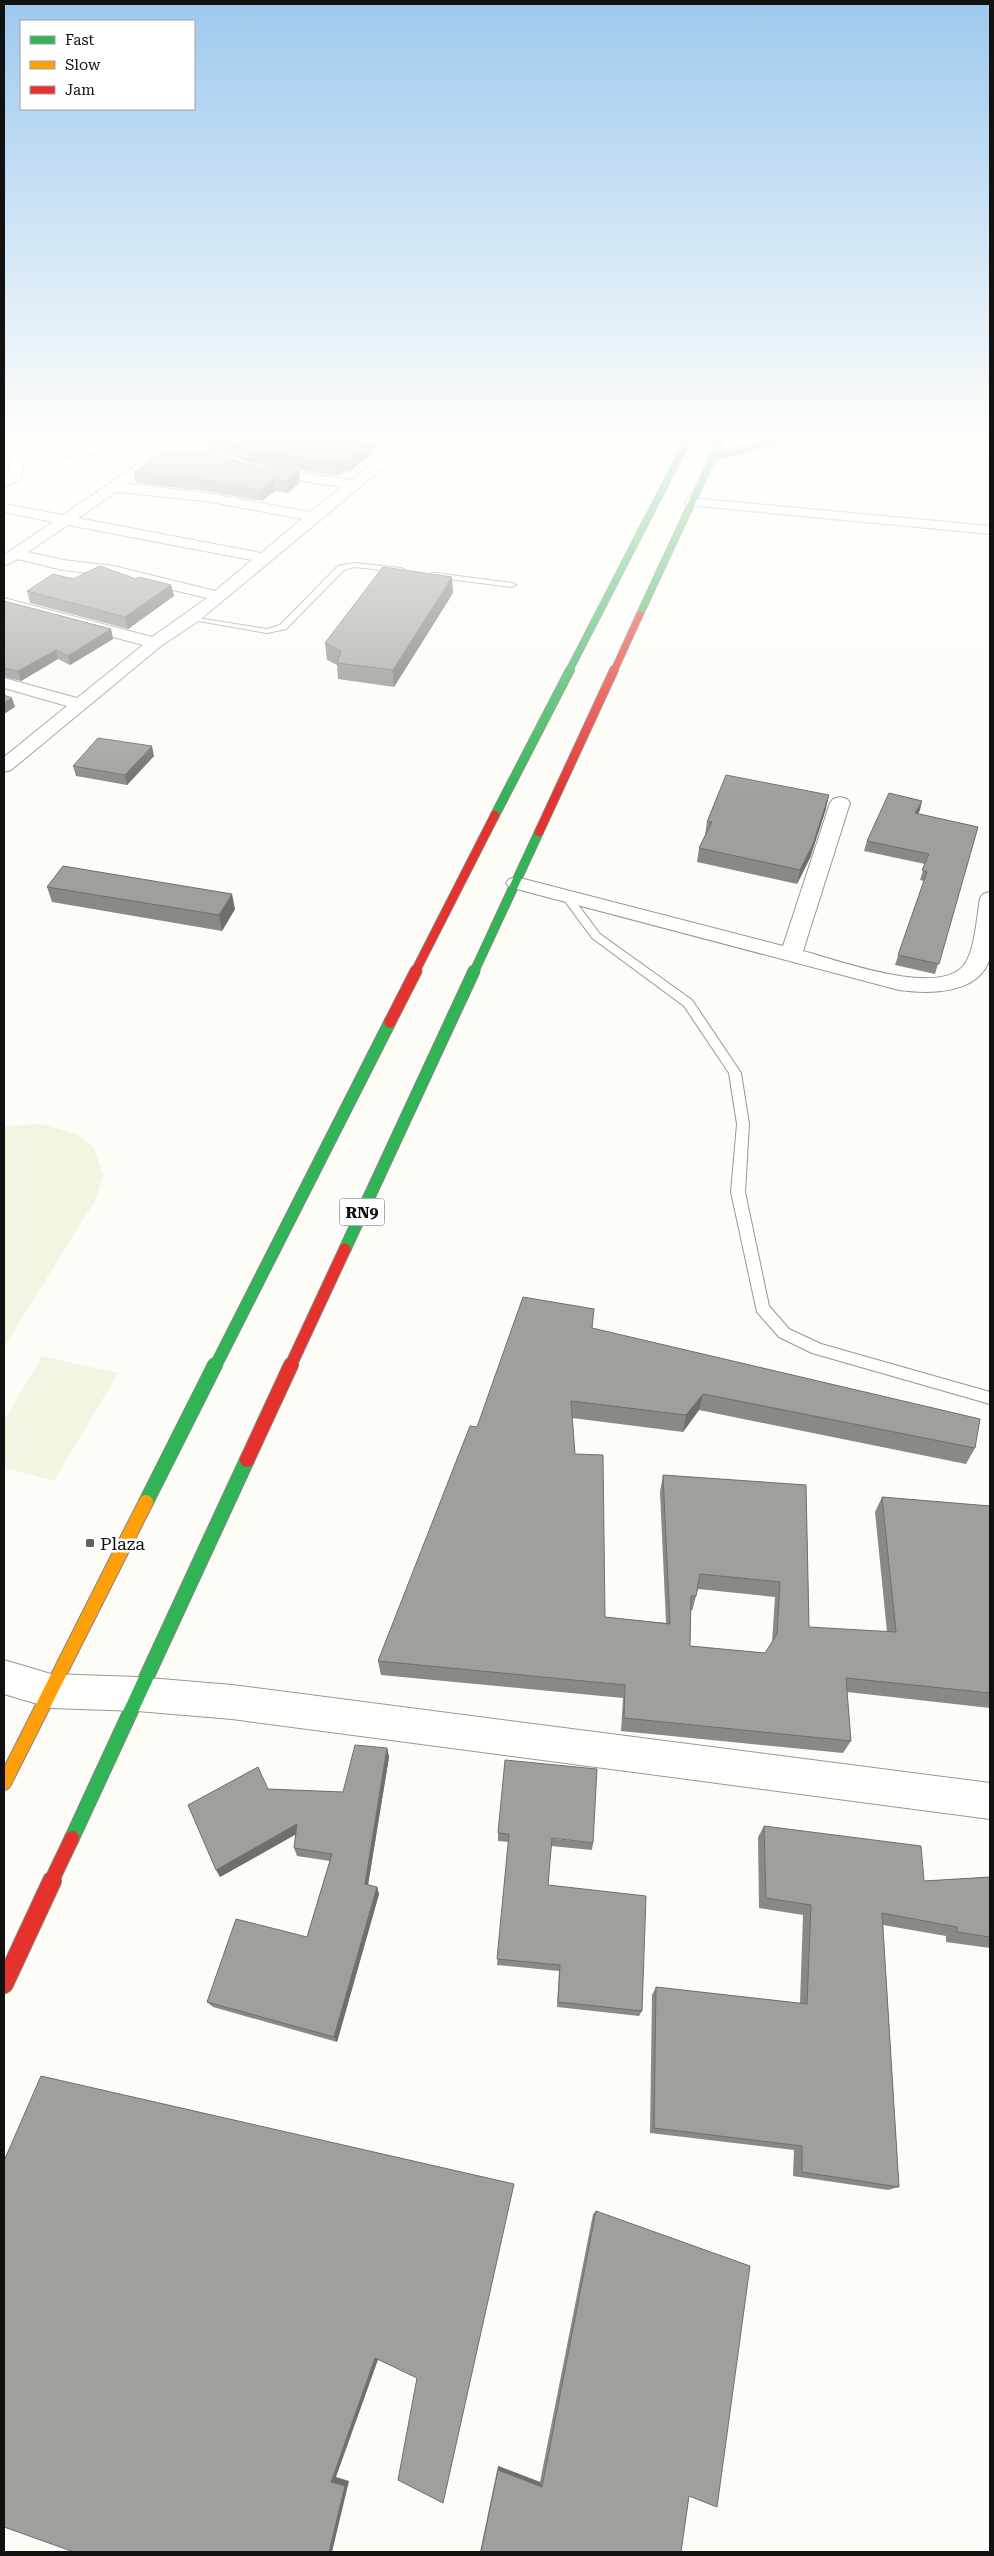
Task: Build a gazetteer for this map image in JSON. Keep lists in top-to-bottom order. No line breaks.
{"streets":{"main road":["RN9"]},"places":{"transit":["Plaza"]},"legend":["Fast","Slow","Jam"]}
